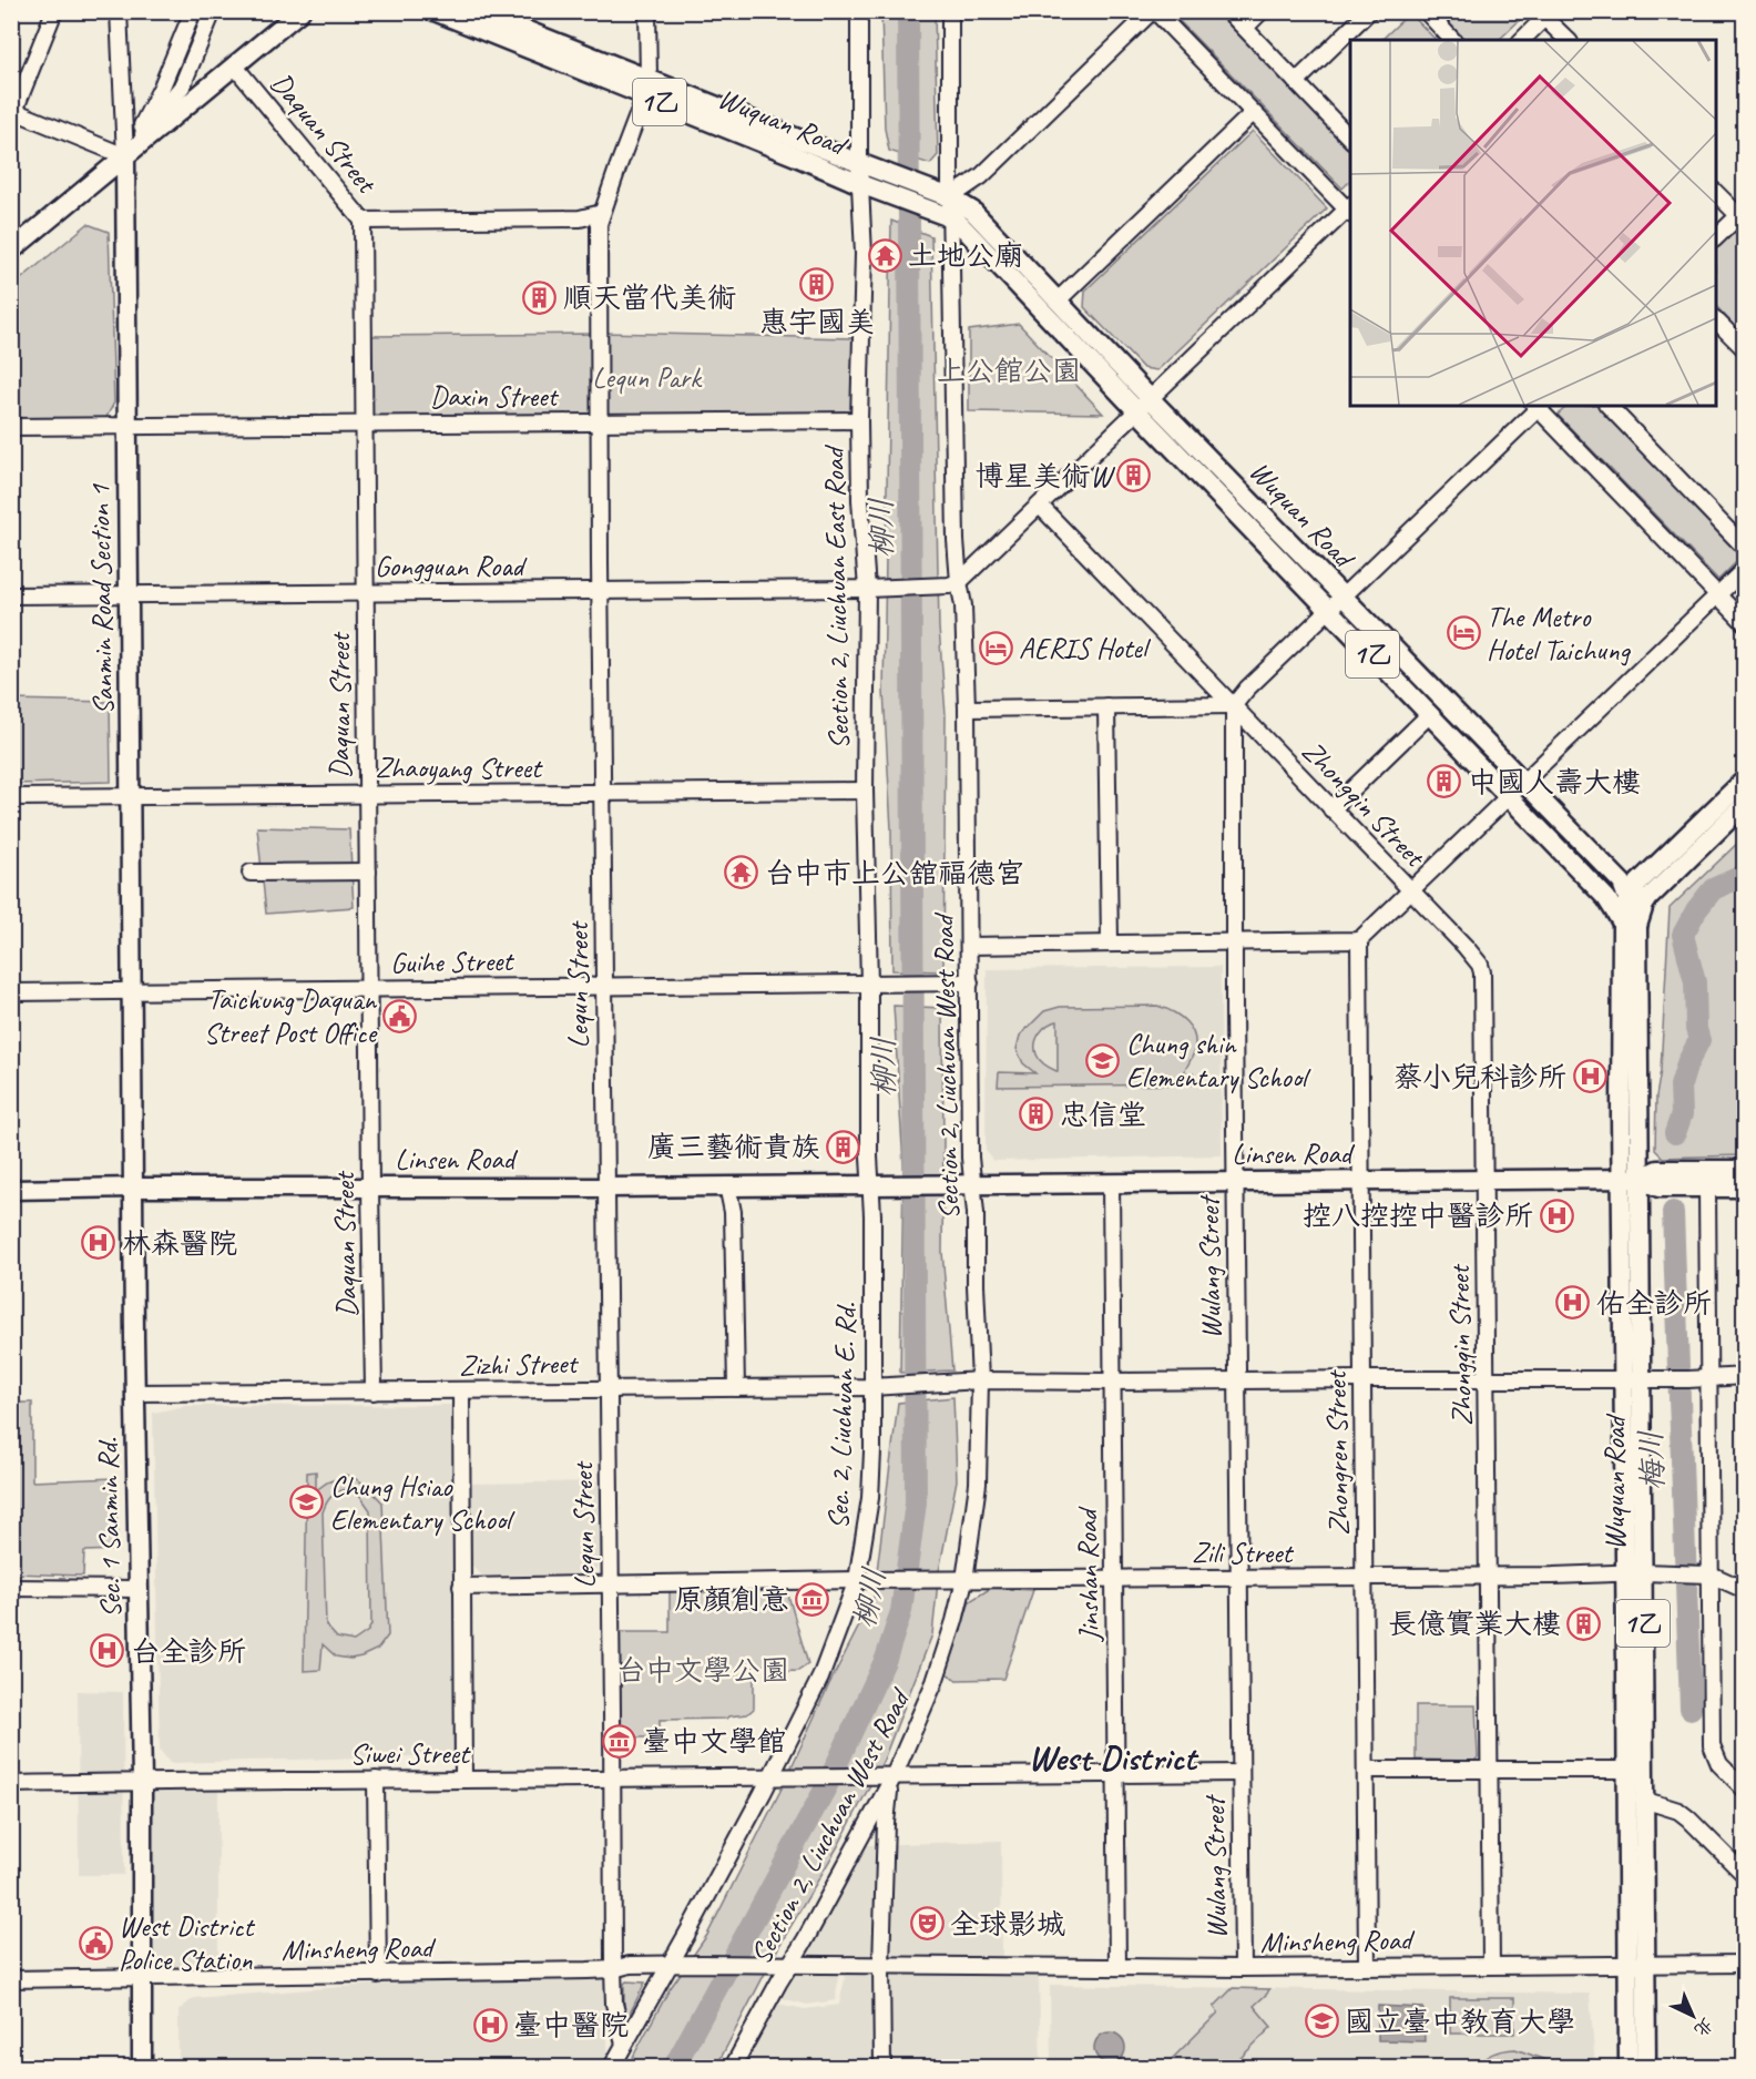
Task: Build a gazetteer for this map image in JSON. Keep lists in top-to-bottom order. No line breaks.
{"streets":{"main road":["1乙","Wuquan Road","Sanmin Road Section 1","Linsen Road","Sec. 1 Sanmin Rd."],"street":["Daquan Street","Daxin Street","Gongguan Road","Section 2, Liuchuan East Road","Zhaoyang Street","Zhongqin Street","Guihe Street","Lequn Street","Section 2, Liuchuan West Road","Wulang Street","Zizhi Street","Sec. 2, Liuchuan E. Rd.","Zhongren Street","Zili Street","Jinshan Road","Siwei Street","Minsheng Road"]},"crossings":[["Wuquan Road","Section 2, Liuchuan East Road"],["Wuquan Road","Lequn Street"],["Wuquan Road","Section 2, Liuchuan West Road"],["Wuquan Road","Linsen Road"],["Wuquan Road","Zili Street"],["Wuquan Road","Minsheng Road"],["Daquan Street","Daxin Street"],["Daquan Street","Gongguan Road"],["Daquan Street","Zhaoyang Street"],["Daquan Street","Guihe Street"],["Daquan Street","Linsen Road"],["Daquan Street","Zizhi Street"],["Daxin Street","Section 2, Liuchuan East Road"],["Daxin Street","Sanmin Road Section 1"],["Daxin Street","Lequn Street"],["Gongguan Road","Section 2, Liuchuan East Road"],["Gongguan Road","Sanmin Road Section 1"],["Gongguan Road","Lequn Street"],["Gongguan Road","Section 2, Liuchuan West Road"],["Section 2, Liuchuan East Road","Zhaoyang Street"],["Section 2, Liuchuan East Road","Guihe Street"],["Section 2, Liuchuan East Road","Linsen Road"],["Section 2, Liuchuan East Road","Sec. 2, Liuchuan E. Rd."],["Sanmin Road Section 1","Zhaoyang Street"],["Sanmin Road Section 1","Guihe Street"],["Sanmin Road Section 1","Linsen Road"],["Sanmin Road Section 1","Sec. 1 Sanmin Rd."],["Zhaoyang Street","Lequn Street"],["Zhongqin Street","Linsen Road"],["Zhongqin Street","Wulang Street"],["Zhongqin Street","Zili Street"],["Zhongqin Street","Minsheng Road"],["Guihe Street","Lequn Street"],["Guihe Street","Section 2, Liuchuan West Road"],["Lequn Street","Linsen Road"],["Lequn Street","Zizhi Street"],["Lequn Street","Sec. 2, Liuchuan E. Rd."],["Lequn Street","Siwei Street"],["Lequn Street","Minsheng Road"],["Section 2, Liuchuan West Road","Linsen Road"],["Section 2, Liuchuan West Road","Zizhi Street"],["Section 2, Liuchuan West Road","Zili Street"],["Section 2, Liuchuan West Road","Siwei Street"],["Section 2, Liuchuan West Road","Minsheng Road"],["Linsen Road","Wulang Street"],["Linsen Road","Sec. 2, Liuchuan E. Rd."],["Linsen Road","Zhongren Street"],["Linsen Road","Sec. 1 Sanmin Rd."],["Linsen Road","Jinshan Road"],["Wulang Street","Zili Street"],["Wulang Street","Minsheng Road"],["Zizhi Street","Sec. 2, Liuchuan E. Rd."],["Zizhi Street","Sec. 1 Sanmin Rd."],["Sec. 2, Liuchuan E. Rd.","Zili Street"],["Sec. 2, Liuchuan E. Rd.","Siwei Street"],["Sec. 2, Liuchuan E. Rd.","Minsheng Road"],["Zhongren Street","Zili Street"],["Zhongren Street","Minsheng Road"],["Sec. 1 Sanmin Rd.","Siwei Street"],["Sec. 1 Sanmin Rd.","Minsheng Road"],["Zili Street","Jinshan Road"],["Jinshan Road","Minsheng Road"]],"districts":["West District"],"water":["柳川","梅川"],"parks":["上公館公園","Lequn Park","台中文學公園"],"places":{"temple":["土地公廟","台中市上公舘福德宮"],"building":["惠宇國美","順天當代美術","博星美術W","中國人壽大樓","忠信堂","廣三藝術貴族","長億實業大樓"],"hotel":["The Metro Hotel Taichung","AERIS Hotel"],"public building":["Taichung Daquan Street Post Office","West District Police Station"],"school or university":["Chung shin Elementary School","Chung Hsiao Elementary School","國立臺中教育大學"],"hospital":["蔡小兒科診所","控八控控中醫診所","林森醫院","佑全診所","台全診所","臺中醫院"],"museum":["原顏創意","臺中文學館"],"theatre":["全球影城"]},"north":"bottom right"}
